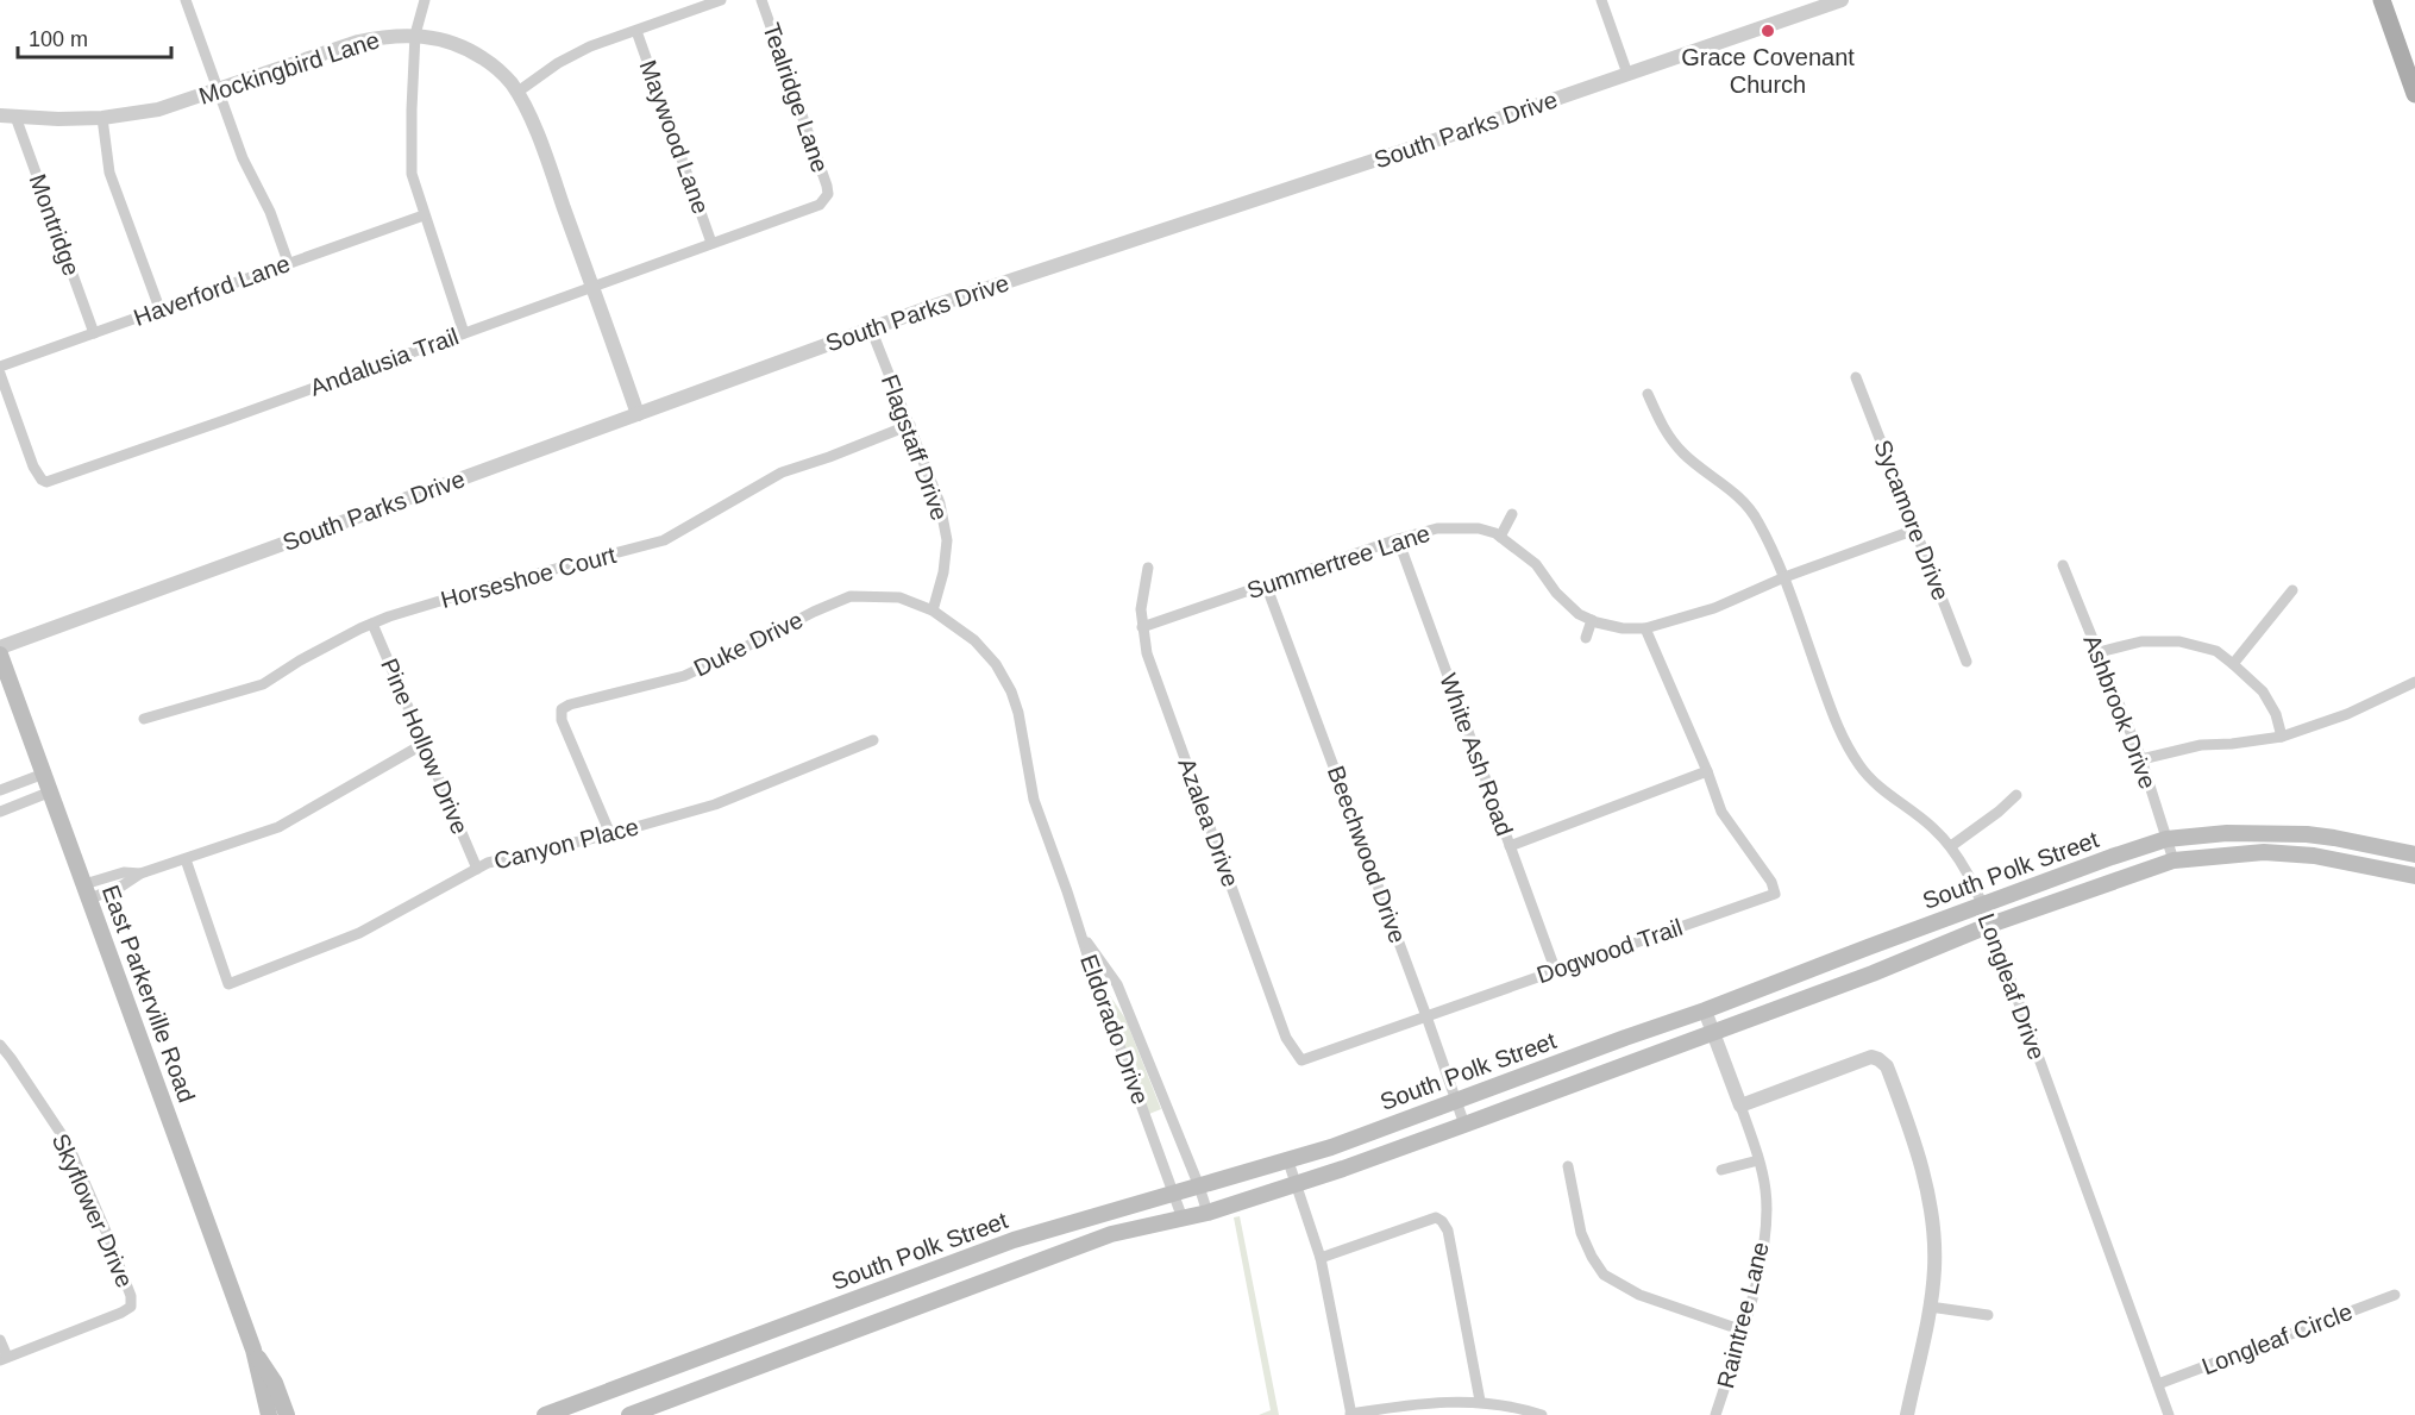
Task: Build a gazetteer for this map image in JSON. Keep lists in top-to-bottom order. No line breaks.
{"streets":{"main road":["South Polk Street","East Parkerville Road"],"street":["Mockingbird Lane","Tealridge Lane","South Parks Drive","Maywood Lane","Montridge","Haverford Lane","Andalusia Trail","Flagstaff Drive","Sycamore Drive","Summertree Lane","Horseshoe Court","Duke Drive","Ashbrook Drive","Pine Hollow Drive","White Ash Road","Azalea Drive","Canyon Place","Beechwood Drive","Dogwood Trail","Longleaf Drive","Eldorado Drive","Skyflower Drive","Raintree Lane","Longleaf Circle"]},"crossings":[["Mockingbird Lane","South Parks Drive"],["Mockingbird Lane","Montridge"],["Mockingbird Lane","Andalusia Trail"],["Tealridge Lane","Andalusia Trail"],["South Parks Drive","Flagstaff Drive"],["Maywood Lane","Andalusia Trail"],["Montridge","Haverford Lane"],["Flagstaff Drive","Horseshoe Court"],["Flagstaff Drive","Duke Drive"],["Flagstaff Drive","Eldorado Drive"],["Sycamore Drive","Summertree Lane"],["Summertree Lane","White Ash Road"],["Summertree Lane","Azalea Drive"],["Summertree Lane","Beechwood Drive"],["Summertree Lane","Longleaf Drive"],["Horseshoe Court","Pine Hollow Drive"],["Duke Drive","Canyon Place"],["Duke Drive","Eldorado Drive"],["Ashbrook Drive","South Polk Street"],["Pine Hollow Drive","Canyon Place"],["White Ash Road","Dogwood Trail"],["Azalea Drive","Dogwood Trail"],["Beechwood Drive","South Polk Street"],["Beechwood Drive","Dogwood Trail"],["South Polk Street","Longleaf Drive"],["South Polk Street","Eldorado Drive"],["South Polk Street","Raintree Lane"],["Longleaf Drive","Longleaf Circle"]],"places":["Grace Covenant Church"],"scale_bar":"100 m"}
